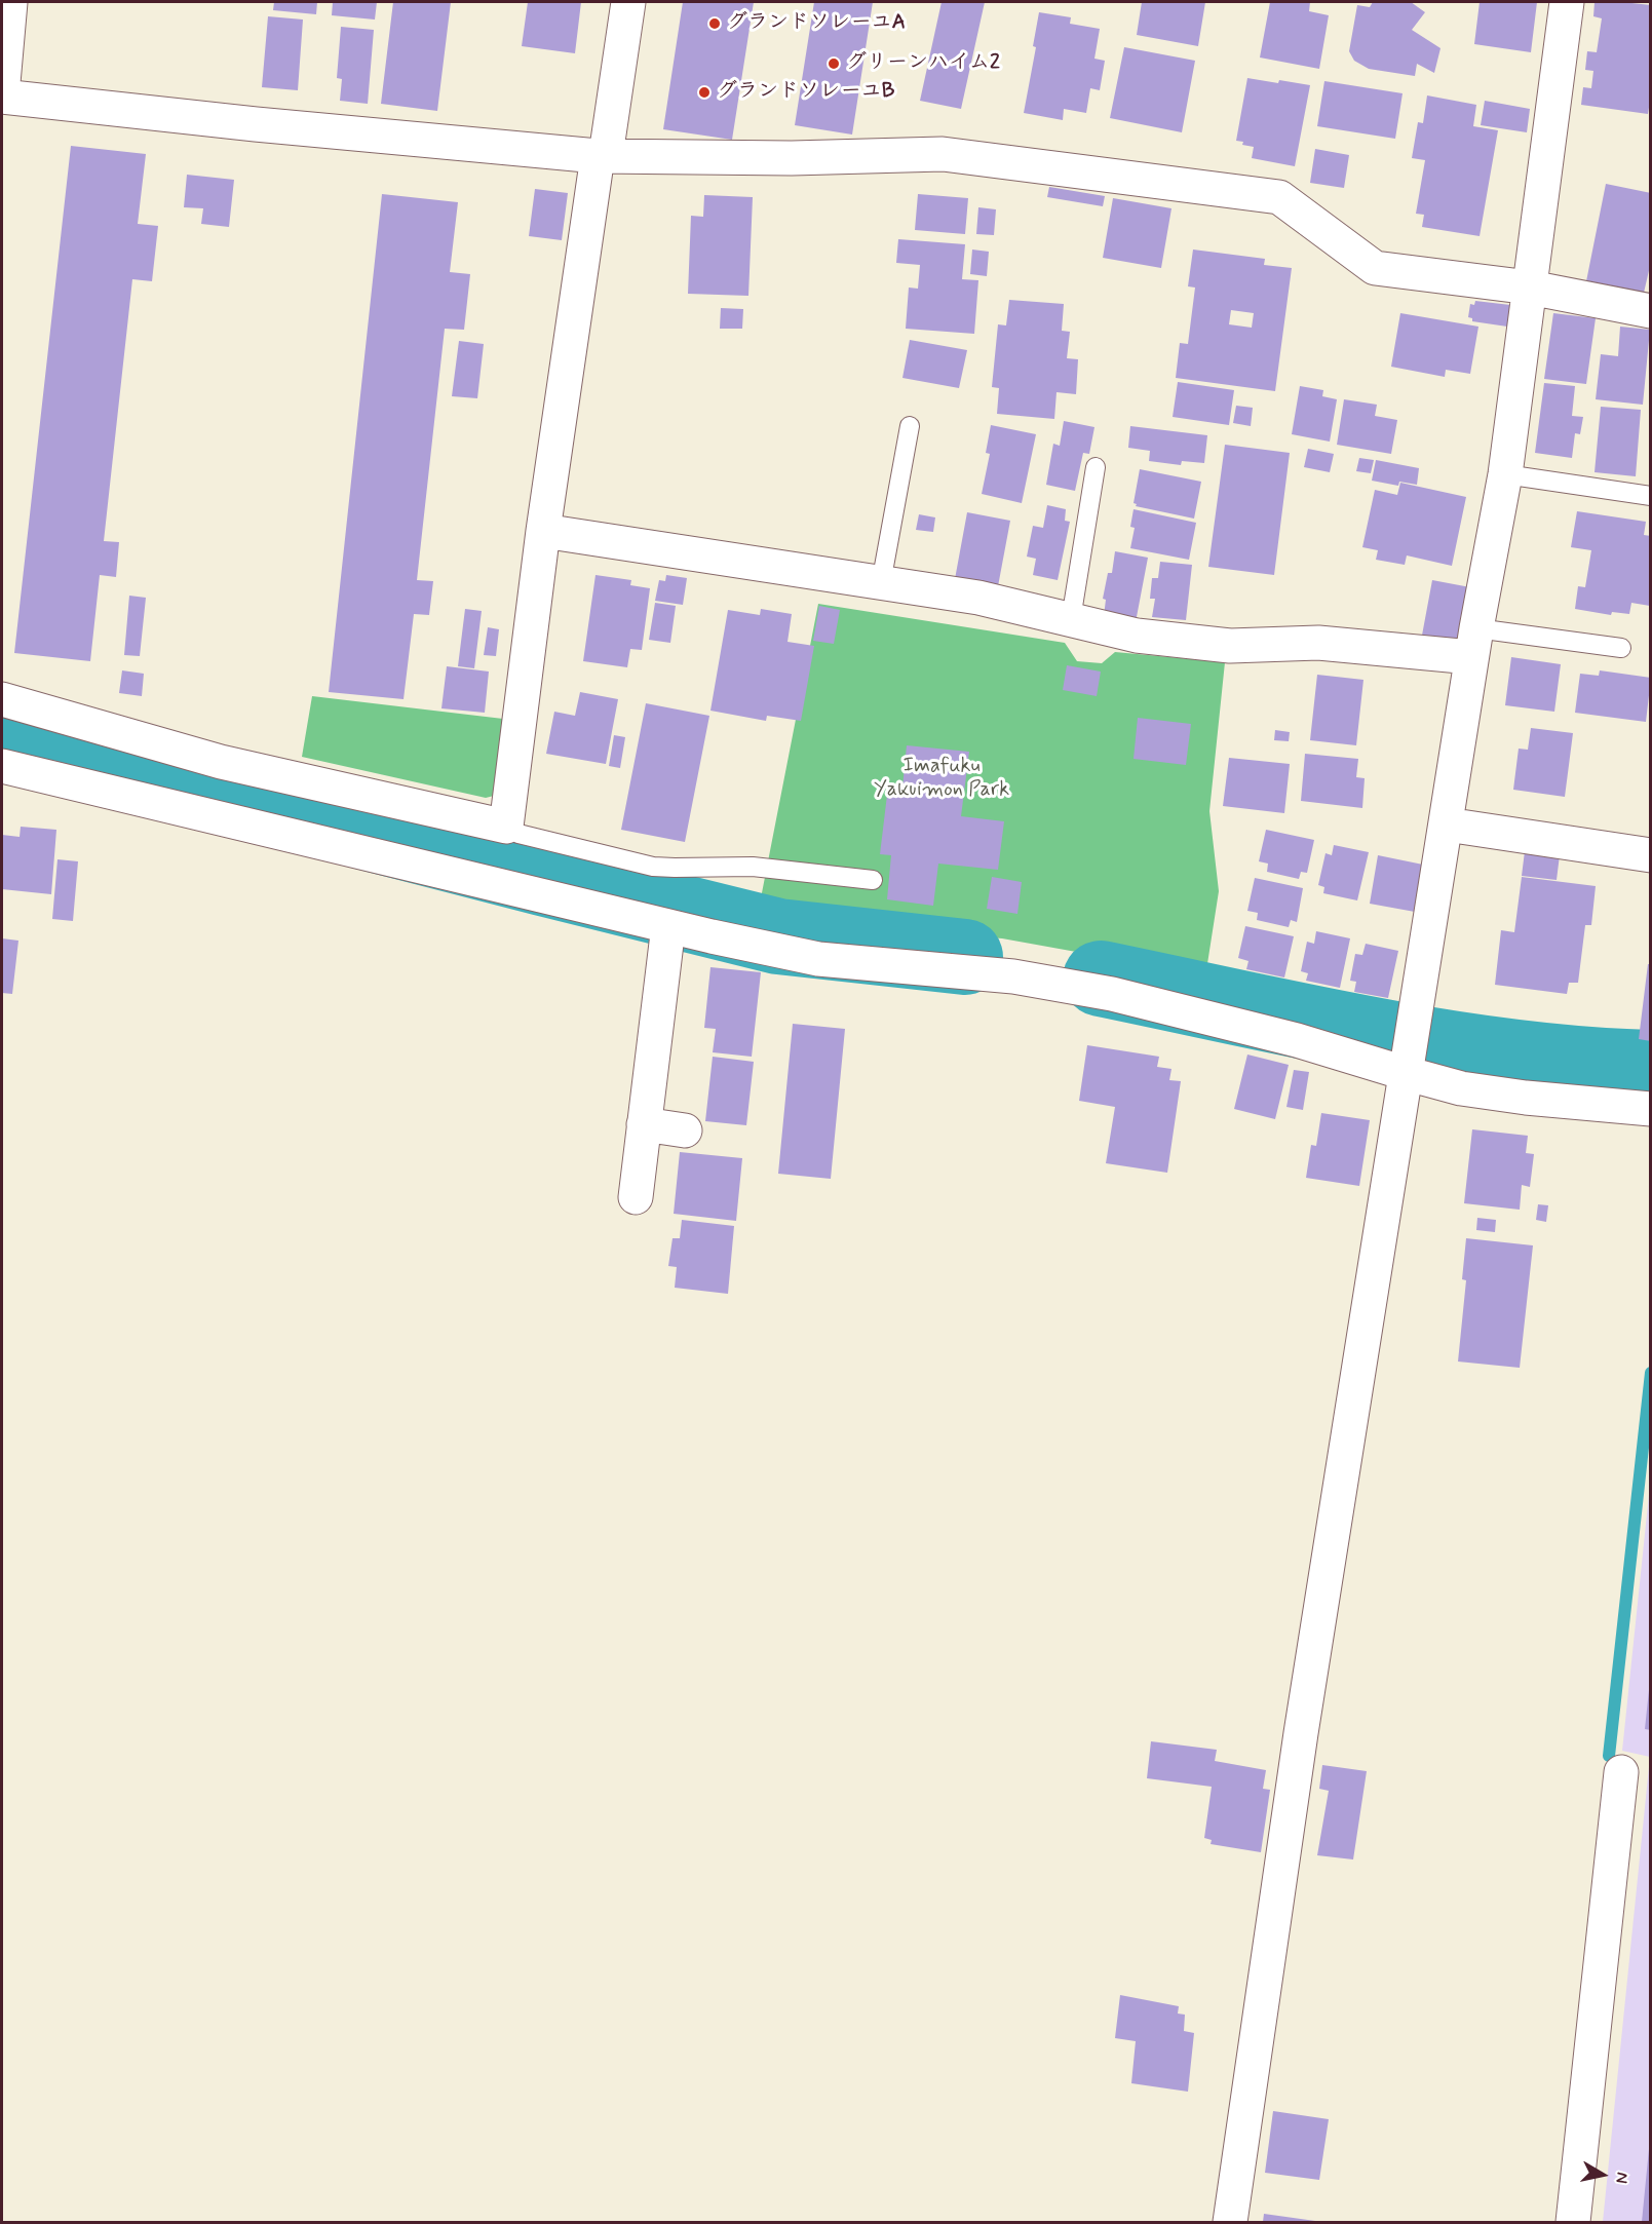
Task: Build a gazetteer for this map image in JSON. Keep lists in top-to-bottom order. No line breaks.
{"parks":["Imafuku Yakuimon Park"],"places":["グランドソレーユA","グリーンハイム2","グランドソレーユB"],"north":"right"}
